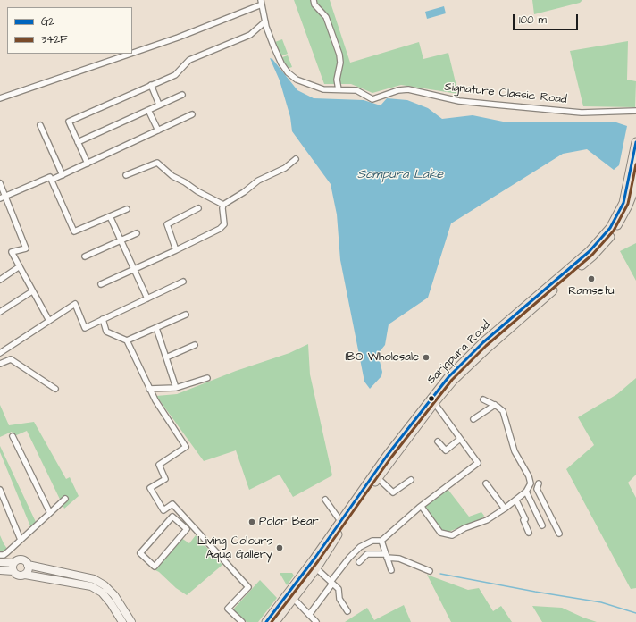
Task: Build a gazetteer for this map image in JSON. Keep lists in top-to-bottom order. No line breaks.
{"streets":{"main road":["Sarjapura Road"],"street":["Signature Classic Road"]},"water":["Sompura Lake"],"places":["Ramsetu","IBO Wholesale","Polar Bear","Living Colours Aqua Gallery"],"lines":["transit line G2","transit line 342F"],"legend":["G2","342F"],"scale_bar":"100 m"}
